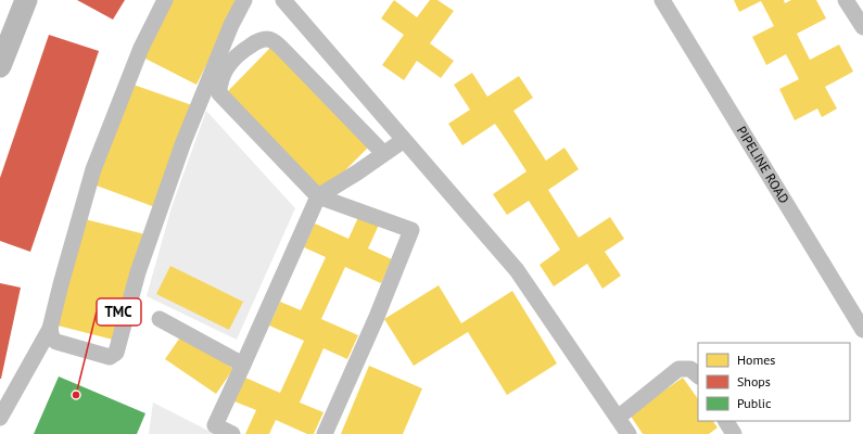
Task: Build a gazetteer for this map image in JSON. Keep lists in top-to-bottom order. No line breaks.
{"streets":{"street":["PIPELINE ROAD"]},"places":["TMC"],"legend":["Homes","Shops","Public"]}
